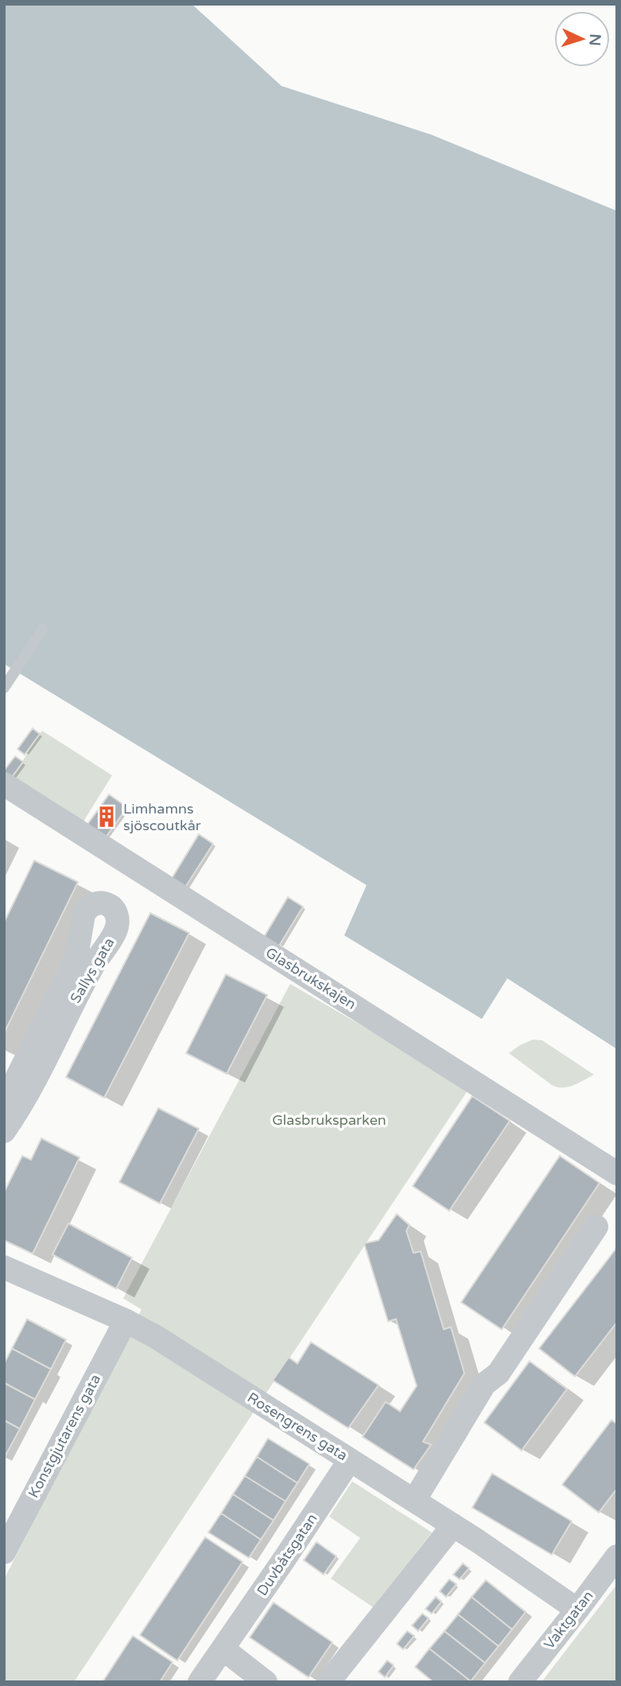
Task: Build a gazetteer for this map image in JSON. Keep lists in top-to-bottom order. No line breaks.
{"streets":{"street":["Sallys gata","Glasbrukskajen","Rosengrens gata","Konstgjutarens gata","Duvbåtsgatan","Vaktgatan"]},"crossings":[["Rosengrens gata","Konstgjutarens gata"],["Rosengrens gata","Duvbåtsgatan"],["Rosengrens gata","Vaktgatan"]],"parks":["Glasbruksparken"],"places":{"building":["Limhamns sjöscoutkår"]},"north":"right"}
